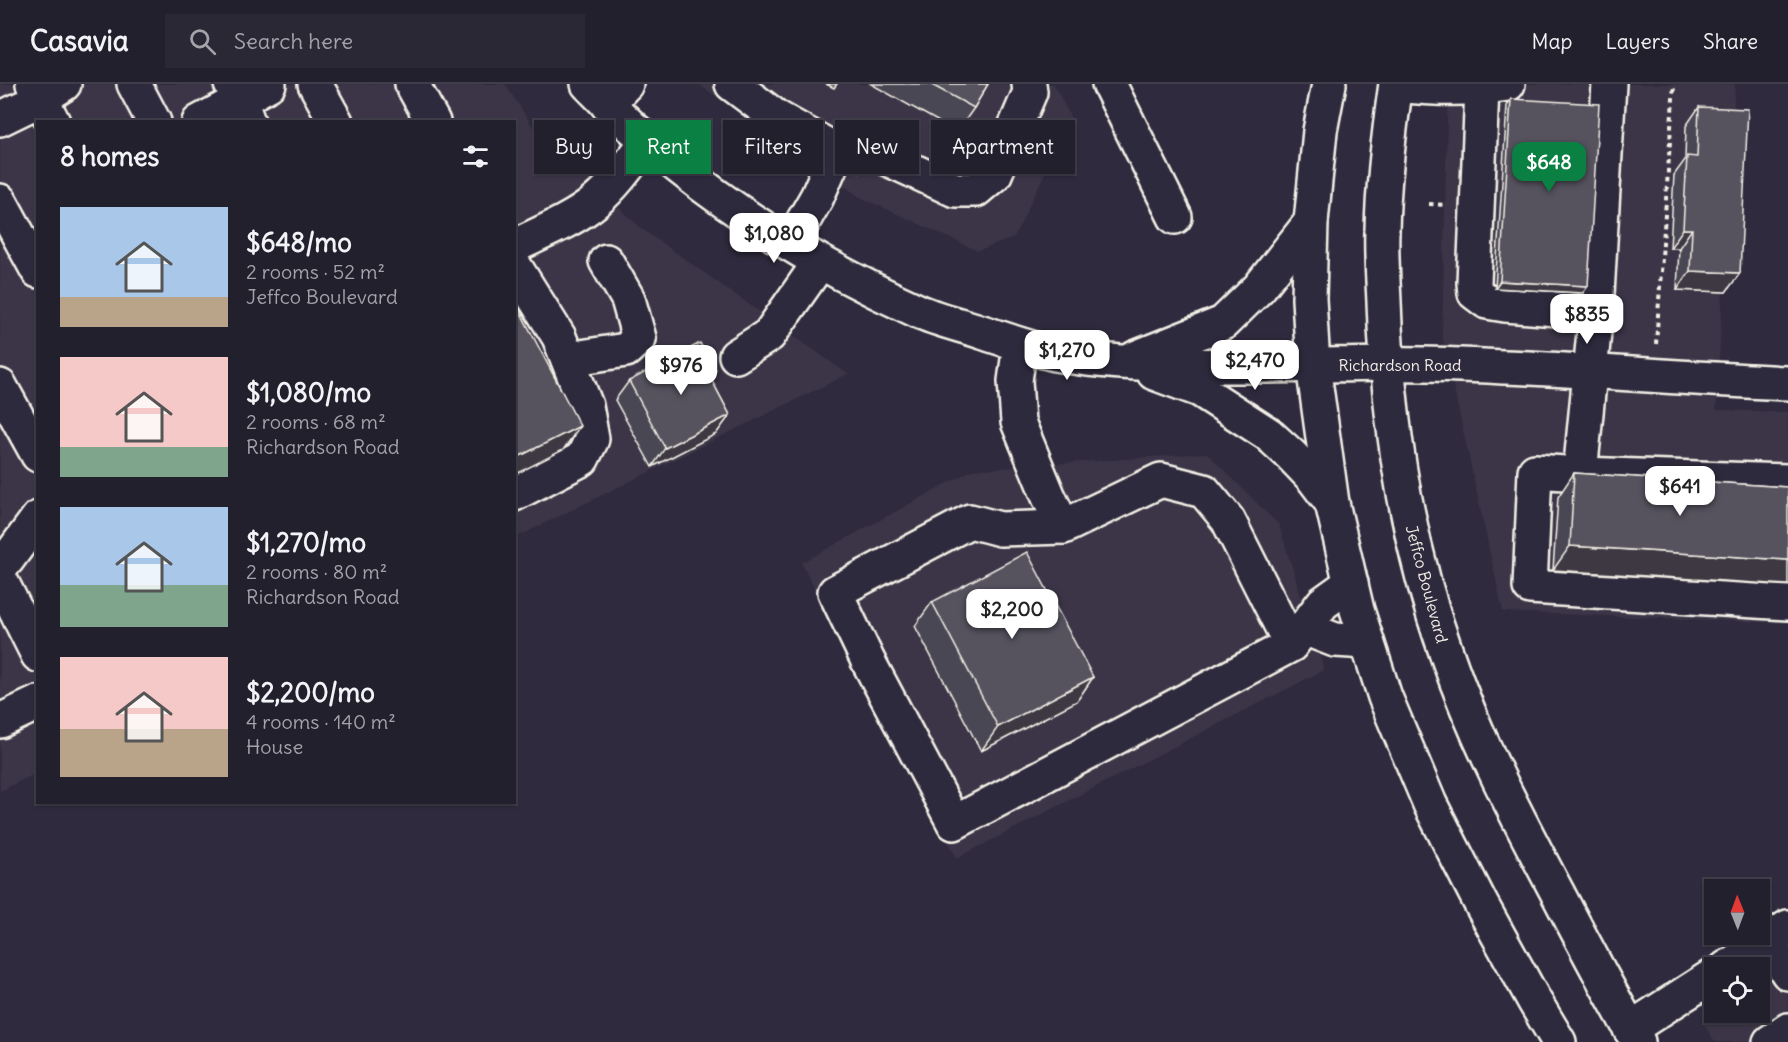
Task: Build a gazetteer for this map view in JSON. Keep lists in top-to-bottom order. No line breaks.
{"streets":{"main road":["Richardson Road","Jeffco Boulevard"]},"crossings":[["Richardson Road","Jeffco Boulevard"]],"north":"top","page":{"header":"Casavia","search":"Search here","nav":["Map","Layers","Share"],"chip":["Buy","Rent","Filters","New","Apartment"],"heading":"8 homes","price":["$648","$1,080","$835","$1,270","$2,470","$976","$641","$2,200"],"list":[{"name":"$648/mo","note":"2 rooms · 52 m² · Jeffco Boulevard"},{"name":"$1,080/mo","note":"2 rooms · 68 m² · Richardson Road"},{"name":"$1,270/mo","note":"2 rooms · 80 m² · Richardson Road"},{"name":"$2,200/mo","note":"4 rooms · 140 m² · House"}]}}
